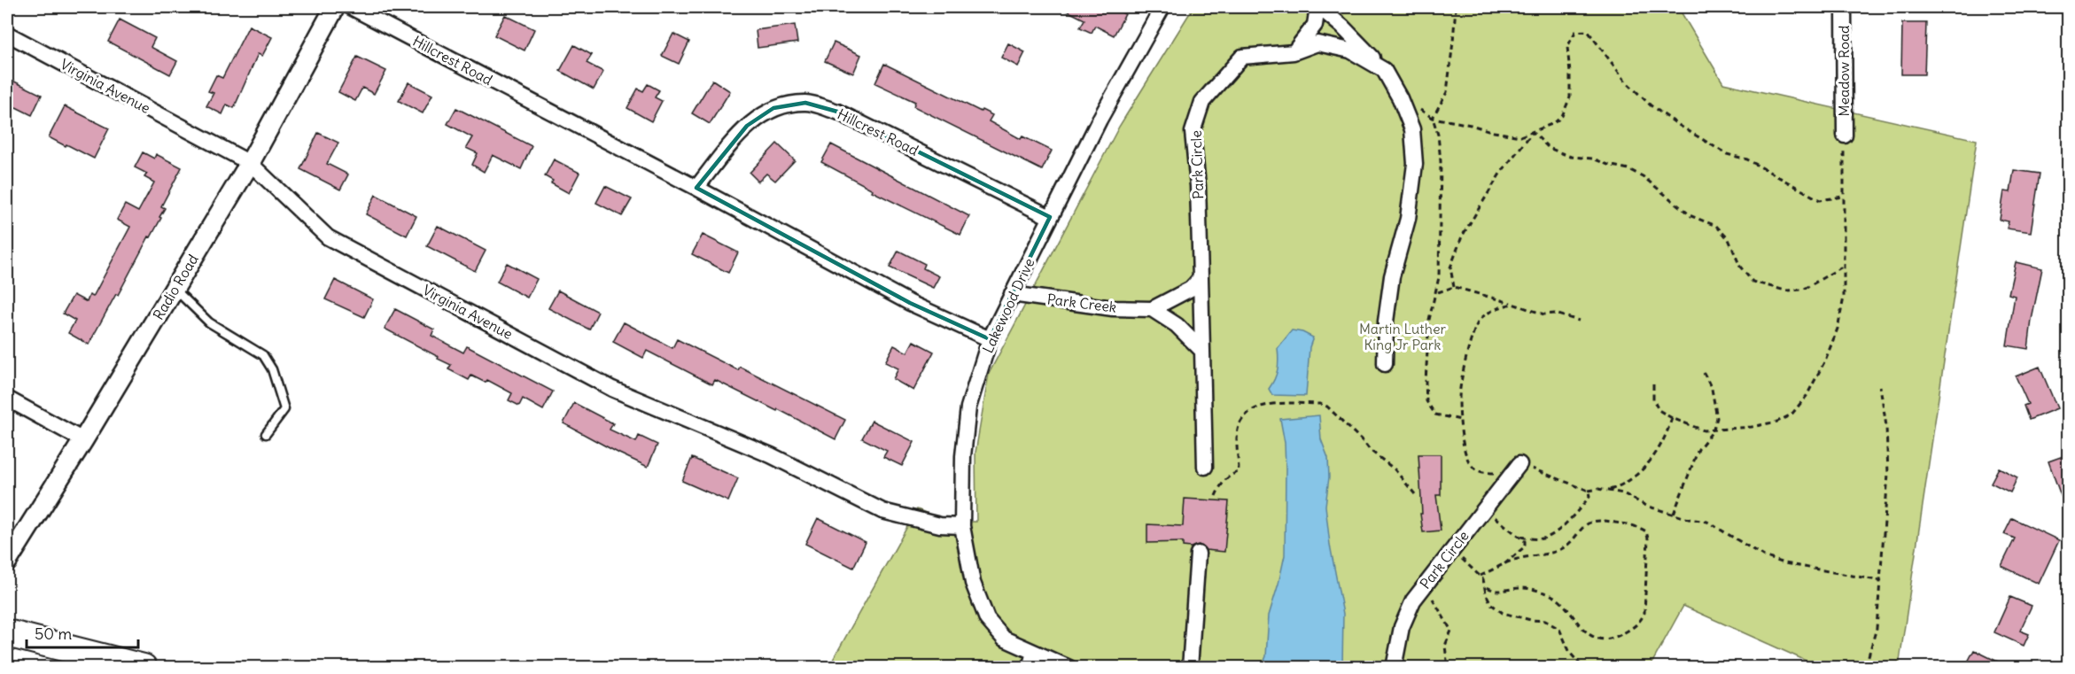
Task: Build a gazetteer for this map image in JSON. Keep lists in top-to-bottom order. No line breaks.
{"streets":{"street":["Hillcrest Road","Meadow Road","Virginia Avenue","Park Circle","Radio Road","Park Creek","Lakewood Drive"]},"crossings":[["Hillcrest Road","Lakewood Drive"],["Virginia Avenue","Radio Road"],["Virginia Avenue","Lakewood Drive"],["Park Creek","Lakewood Drive"]],"parks":["Martin Luther King Jr Park"],"scale_bar":"50 m"}
